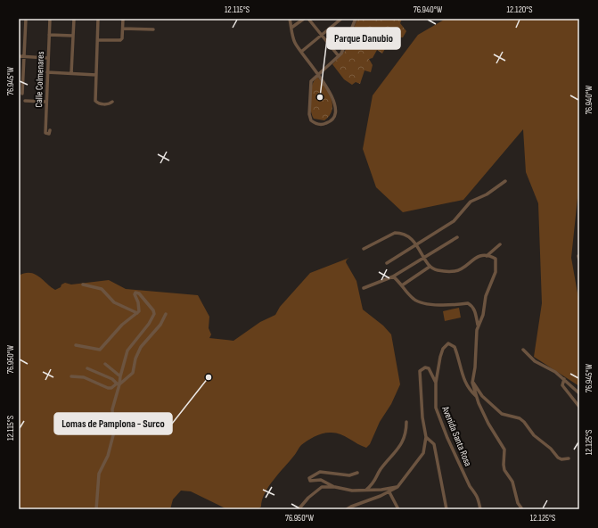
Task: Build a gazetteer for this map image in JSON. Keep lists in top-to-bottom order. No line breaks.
{"streets":{"street":["Calle Colmenares","Avenida Santa Rosa"]},"places":["Parque Danubio","Lomas de Pamplona - Surco"],"coordinates":["12.115°S","76.940°W","12.120°S","76.945°W","76.950°W","12.125°S"]}
